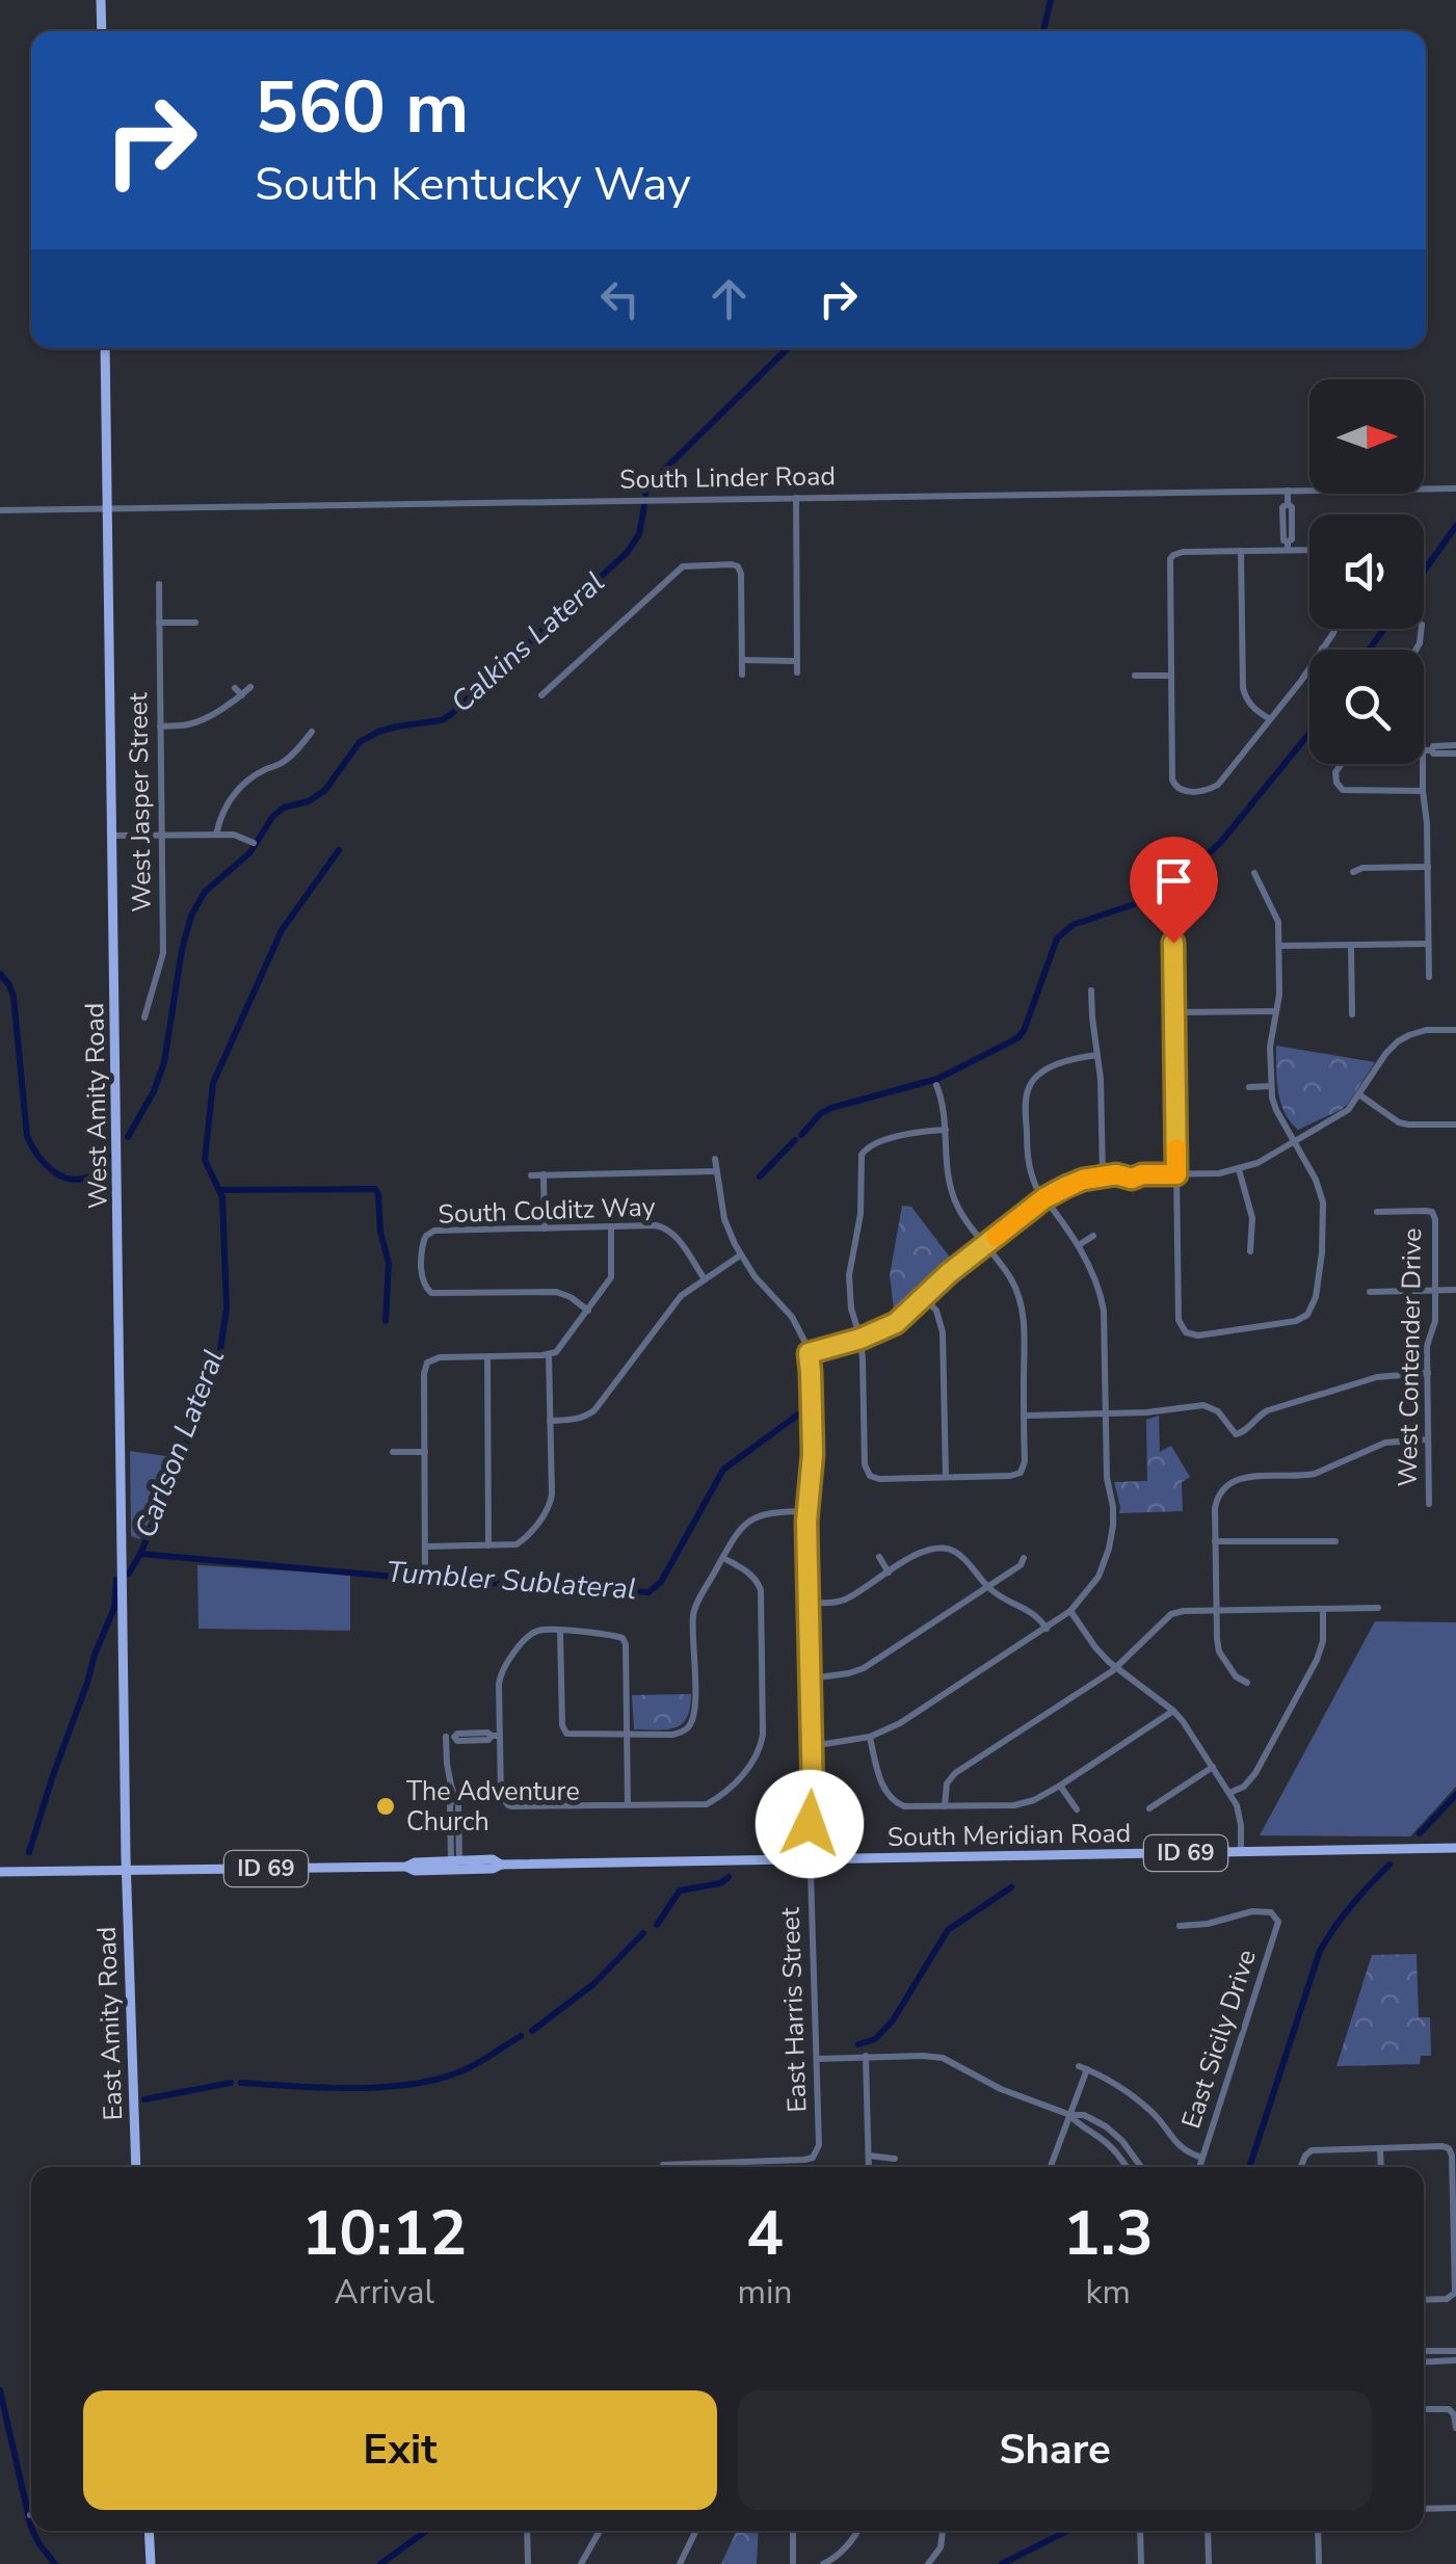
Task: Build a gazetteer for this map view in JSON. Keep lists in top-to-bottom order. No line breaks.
{"streets":{"main road":["West Amity Road","South Meridian Road","ID 69","East Amity Road"],"street":["South Linder Road","West Jasper Street","South Colditz Way","West Contender Drive","East Harris Street","East Sicily Drive"]},"crossings":[["South Linder Road","West Amity Road"],["West Amity Road","South Meridian Road"],["West Amity Road","East Amity Road"],["South Meridian Road","East Harris Street"],["South Meridian Road","East Amity Road"]],"water":["Calkins Lateral","Carlson Lateral","Tumbler Sublateral"],"places":["The Adventure Church"],"north":"right","page":{"turn":["560 m","South Kentucky Way"],"eta":["10:12","Arrival","4","min","1.3","km"],"buttons":["Exit","Share"]}}
